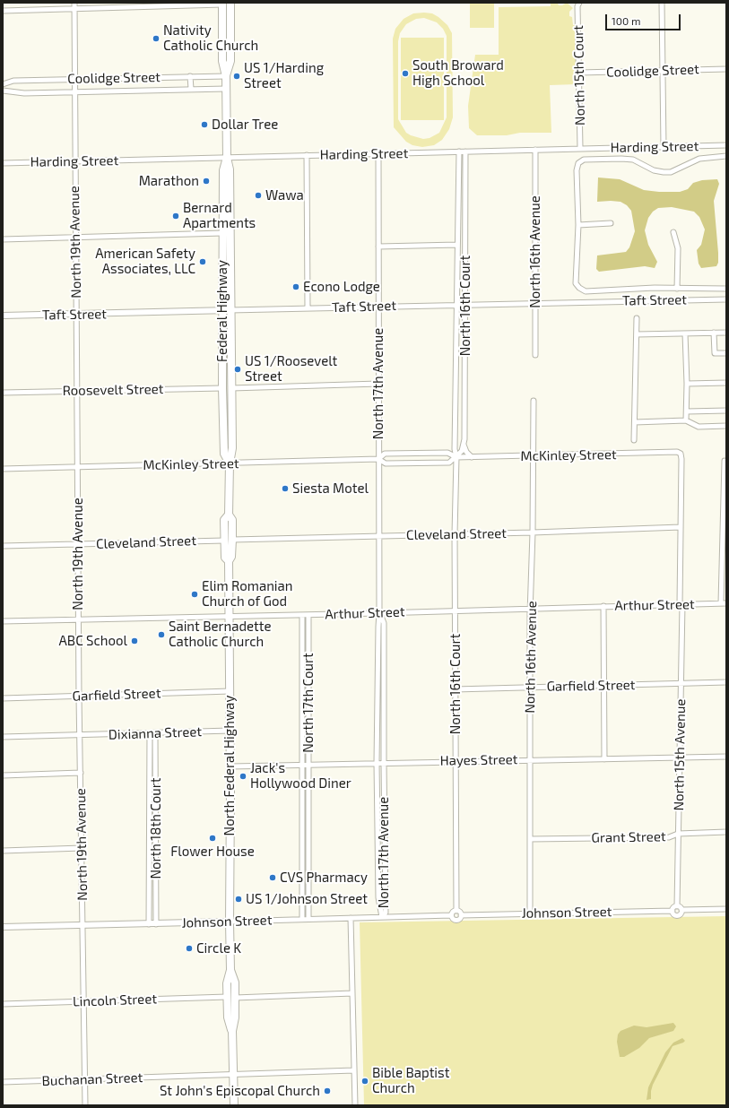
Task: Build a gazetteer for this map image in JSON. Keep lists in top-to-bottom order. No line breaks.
{"streets":{"main road":["Federal Highway","North Federal Highway"],"street":["Coolidge Street","North 15th Court","Harding Street","North 19th Avenue","North 16th Avenue","Taft Street","North 16th Court","North 17th Avenue","Roosevelt Street","McKinley Street","Cleveland Street","Arthur Street","Garfield Street","North 17th Court","Dixianna Street","North 15th Avenue","Hayes Street","North 18th Court","Grant Street","Johnson Street","Lincoln Street","Buchanan Street"]},"crossings":[["Coolidge Street","North 15th Court"],["Coolidge Street","North 19th Avenue"],["Coolidge Street","Federal Highway"],["North 15th Court","Harding Street"],["Harding Street","North 19th Avenue"],["Harding Street","North 16th Avenue"],["Harding Street","North 16th Court"],["Harding Street","Federal Highway"],["Harding Street","North 17th Avenue"],["North 19th Avenue","Taft Street"],["North 19th Avenue","Roosevelt Street"],["North 19th Avenue","McKinley Street"],["North 19th Avenue","Cleveland Street"],["North 19th Avenue","Arthur Street"],["North 19th Avenue","Garfield Street"],["North 19th Avenue","Dixianna Street"],["North 19th Avenue","Johnson Street"],["North 19th Avenue","Lincoln Street"],["North 19th Avenue","Buchanan Street"],["North 16th Avenue","Taft Street"],["North 16th Avenue","McKinley Street"],["North 16th Avenue","Cleveland Street"],["North 16th Avenue","Arthur Street"],["North 16th Avenue","Garfield Street"],["North 16th Avenue","Hayes Street"],["North 16th Avenue","Grant Street"],["North 16th Avenue","Johnson Street"],["Taft Street","North 16th Court"],["Taft Street","Federal Highway"],["Taft Street","North 17th Avenue"],["North 16th Court","McKinley Street"],["North 16th Court","Cleveland Street"],["North 16th Court","Arthur Street"],["North 16th Court","Garfield Street"],["North 16th Court","Hayes Street"],["North 16th Court","Johnson Street"],["Federal Highway","Roosevelt Street"],["Federal Highway","McKinley Street"],["Federal Highway","Cleveland Street"],["Federal Highway","North Federal Highway"],["North 17th Avenue","McKinley Street"],["North 17th Avenue","Cleveland Street"],["North 17th Avenue","Arthur Street"],["North 17th Avenue","Hayes Street"],["North 17th Avenue","Johnson Street"],["McKinley Street","North 15th Avenue"],["Cleveland Street","North 15th Avenue"],["Arthur Street","North 17th Court"],["Arthur Street","North 15th Avenue"],["Arthur Street","North Federal Highway"],["Garfield Street","North 15th Avenue"],["Garfield Street","North Federal Highway"],["North 17th Court","Hayes Street"],["North 17th Court","Johnson Street"],["Dixianna Street","North Federal Highway"],["Dixianna Street","North 18th Court"],["North 15th Avenue","Hayes Street"],["North 15th Avenue","Grant Street"],["North 15th Avenue","Johnson Street"],["Hayes Street","North Federal Highway"],["North Federal Highway","Johnson Street"],["North Federal Highway","Lincoln Street"],["North Federal Highway","Buchanan Street"],["North 18th Court","Johnson Street"]],"places":["Nativity Catholic Church","South Broward High School","US 1/Harding Street","Dollar Tree","Marathon","Wawa","Bernard Apartments","American Safety Associates, LLC","Econo Lodge","US 1/Roosevelt Street","Siesta Motel","Elim Romanian Church of God","Saint Bernadette Catholic Church","ABC School","Jack's Hollywood Diner","Flower House","CVS Pharmacy","US 1/Johnson Street","Circle K","Bible Baptist Church","St John's Episcopal Church"],"scale_bar":"100 m"}
